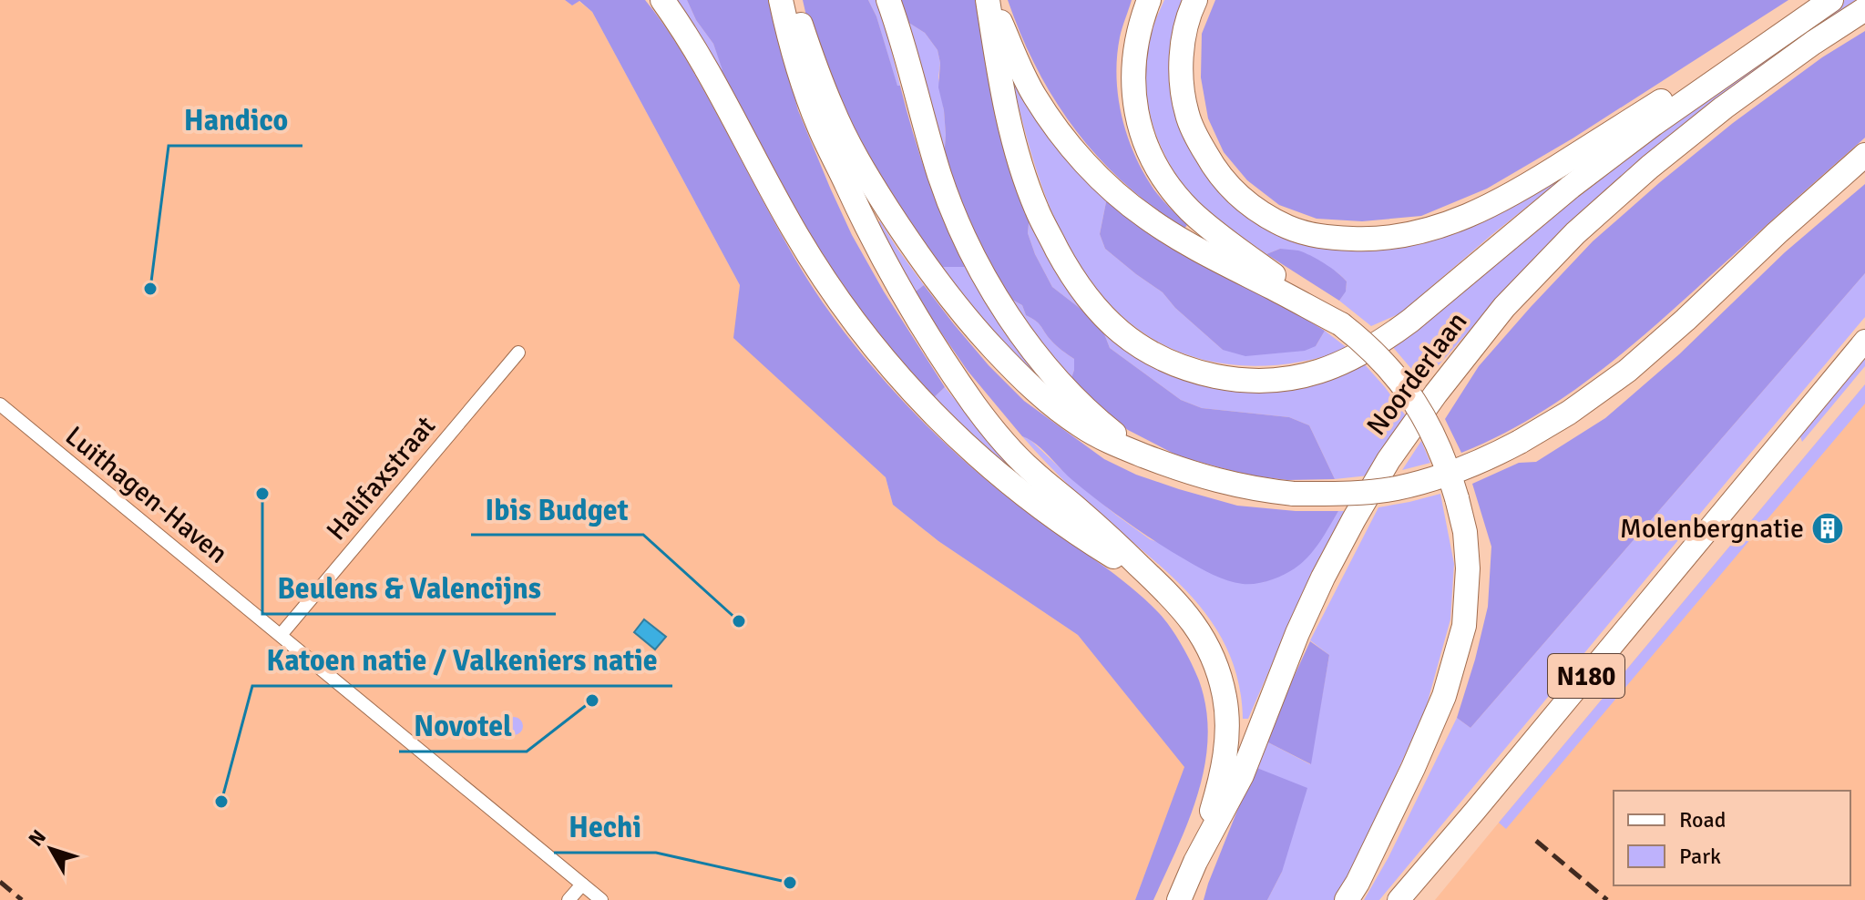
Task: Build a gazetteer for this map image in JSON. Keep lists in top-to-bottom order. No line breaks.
{"streets":{"highway":["Noorderlaan"],"main road":["N180"],"street":["Halifaxstraat","Luithagen-Haven"]},"crossings":[["Halifaxstraat","Luithagen-Haven"]],"places":{"other":["Handico","Beulens & Valencijns","Ibis Budget","Novotel","Katoen natie / Valkeniers natie","Hechi"],"building":["Molenbergnatie"]},"legend":["Road","Park"],"north":"top left"}
